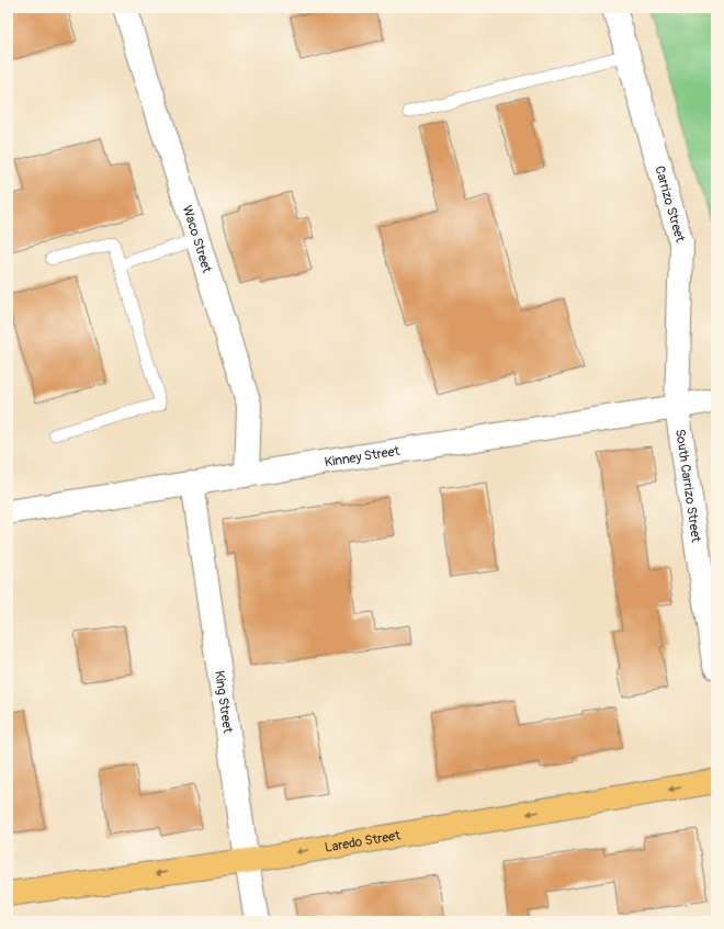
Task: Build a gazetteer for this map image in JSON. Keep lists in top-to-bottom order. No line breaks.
{"streets":{"main road":["Laredo Street"],"street":["Carrizo Street","Waco Street","Kinney Street","South Carrizo Street","King Street"]},"crossings":[["Carrizo Street","Kinney Street"],["Carrizo Street","South Carrizo Street"],["Waco Street","Kinney Street"],["Kinney Street","South Carrizo Street"],["Kinney Street","King Street"],["King Street","Laredo Street"]],"one_way":["Laredo Street"]}
